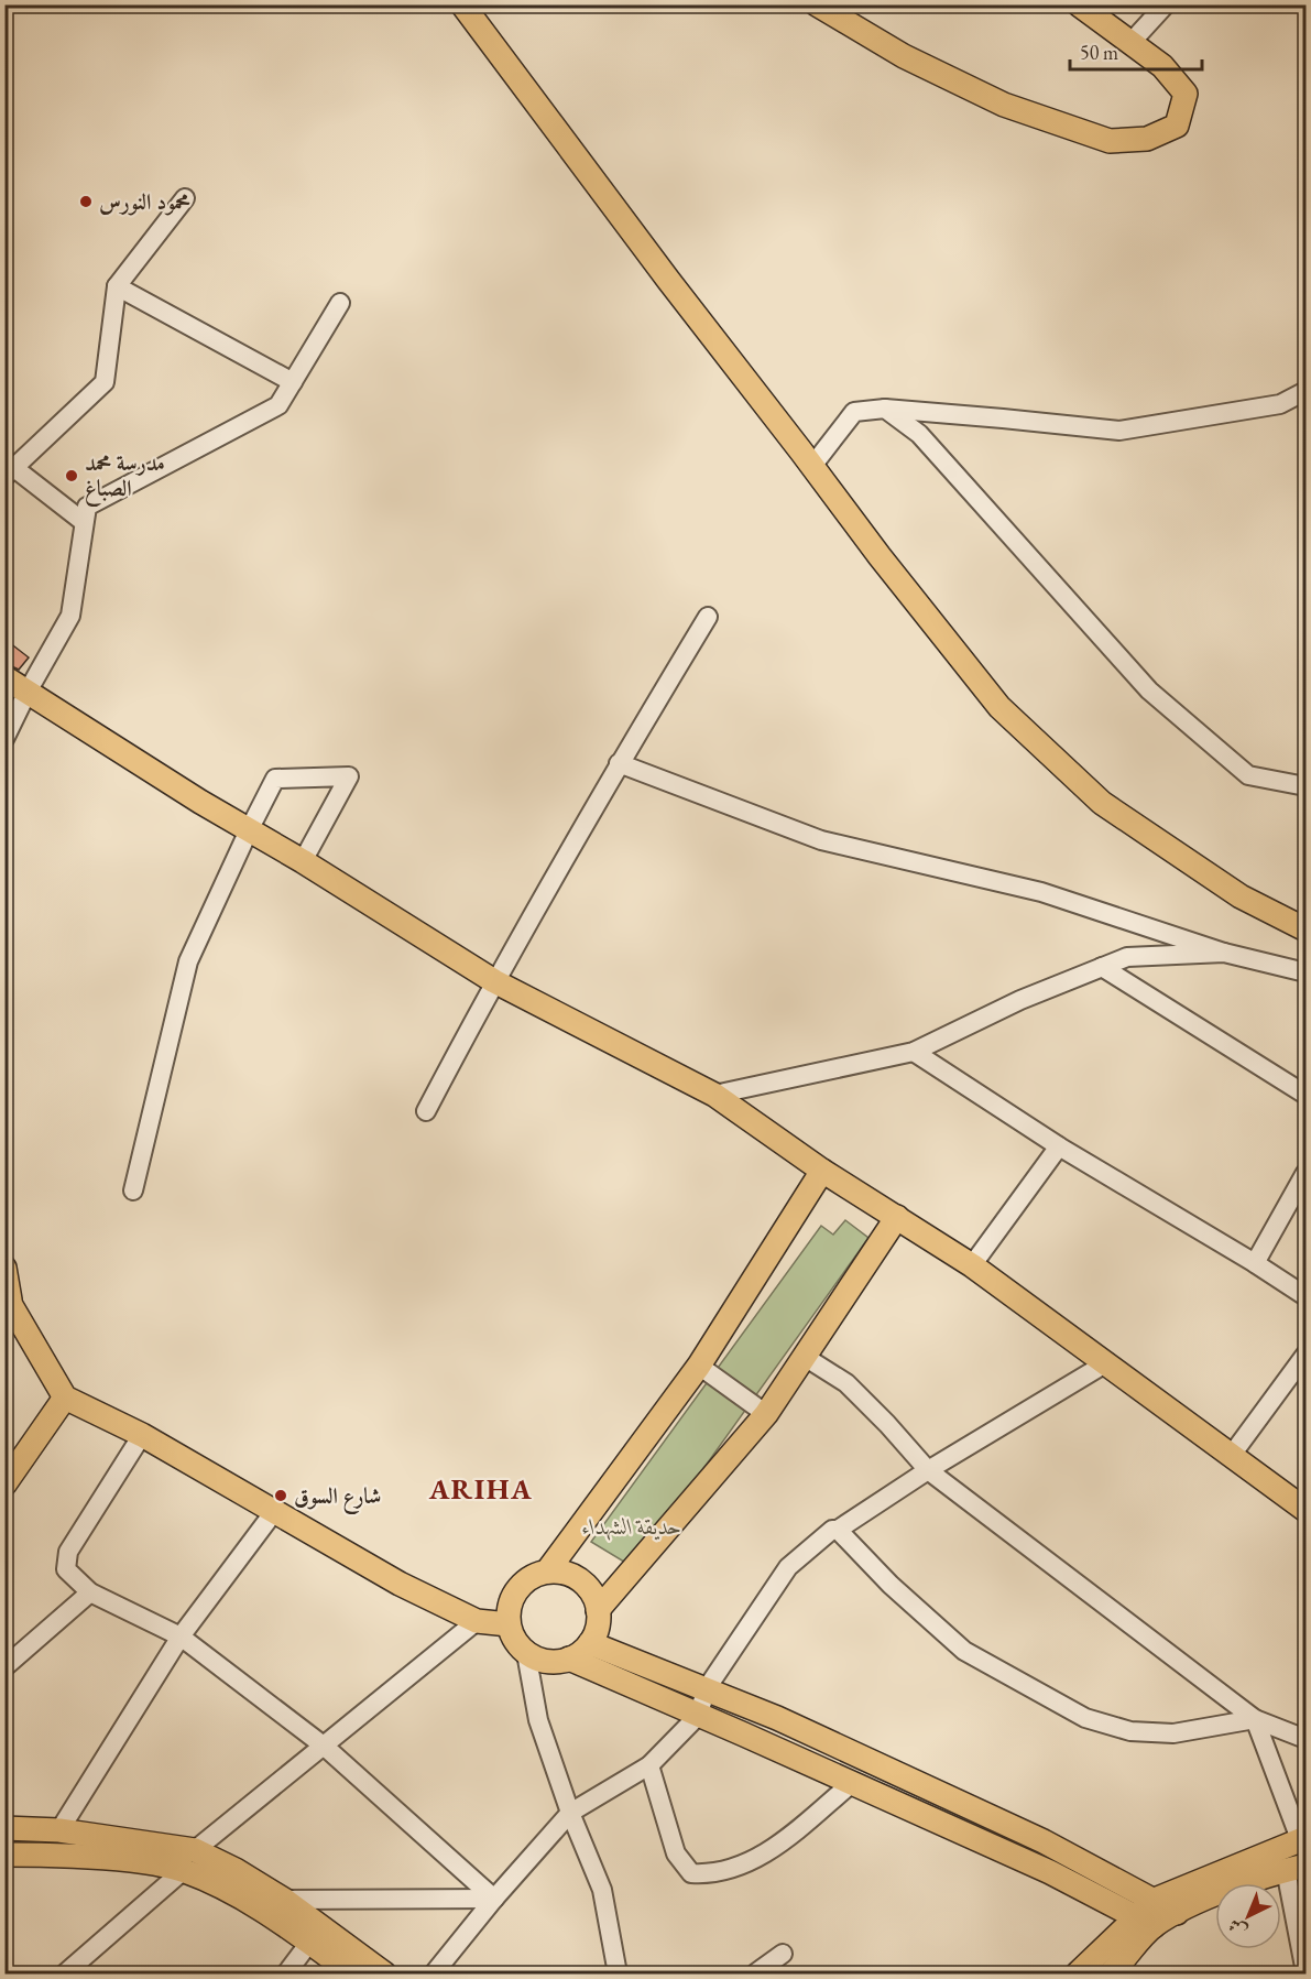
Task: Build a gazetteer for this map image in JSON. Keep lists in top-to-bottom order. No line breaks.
{"districts":["ARIHA"],"parks":["حديقة الشهداء"],"places":["محمود النورس","مدرسة محمد الصباغ","شارع السوق"],"scale_bar":"50 m","north":"bottom left"}
